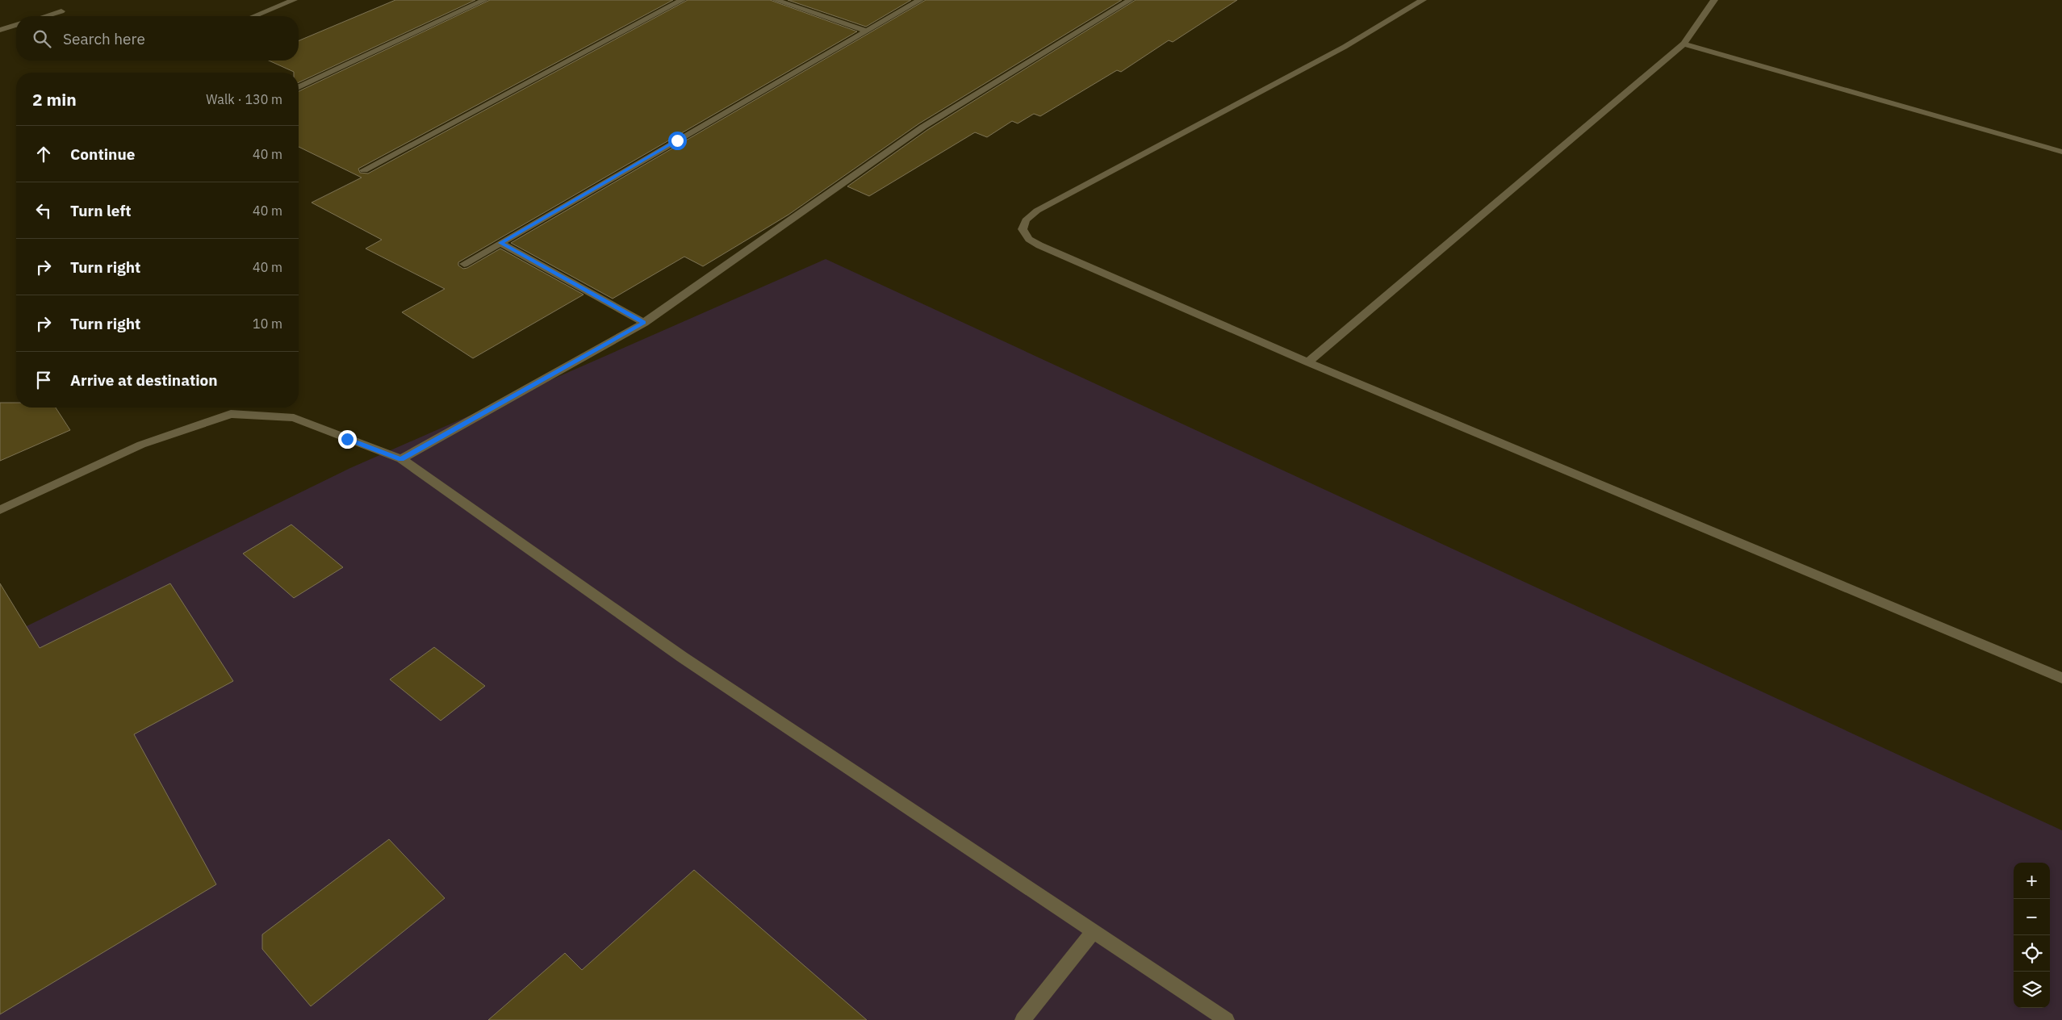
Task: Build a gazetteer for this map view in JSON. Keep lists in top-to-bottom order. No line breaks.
{"page":{"search":"Search here","heading":["2 min","Walk · 130 m"],"list":[["Continue","40 m"],["Turn left","40 m"],["Turn right","40 m"],["Turn right","10 m"],"Arrive at destination"],"map_buttons":["+","−"]}}
